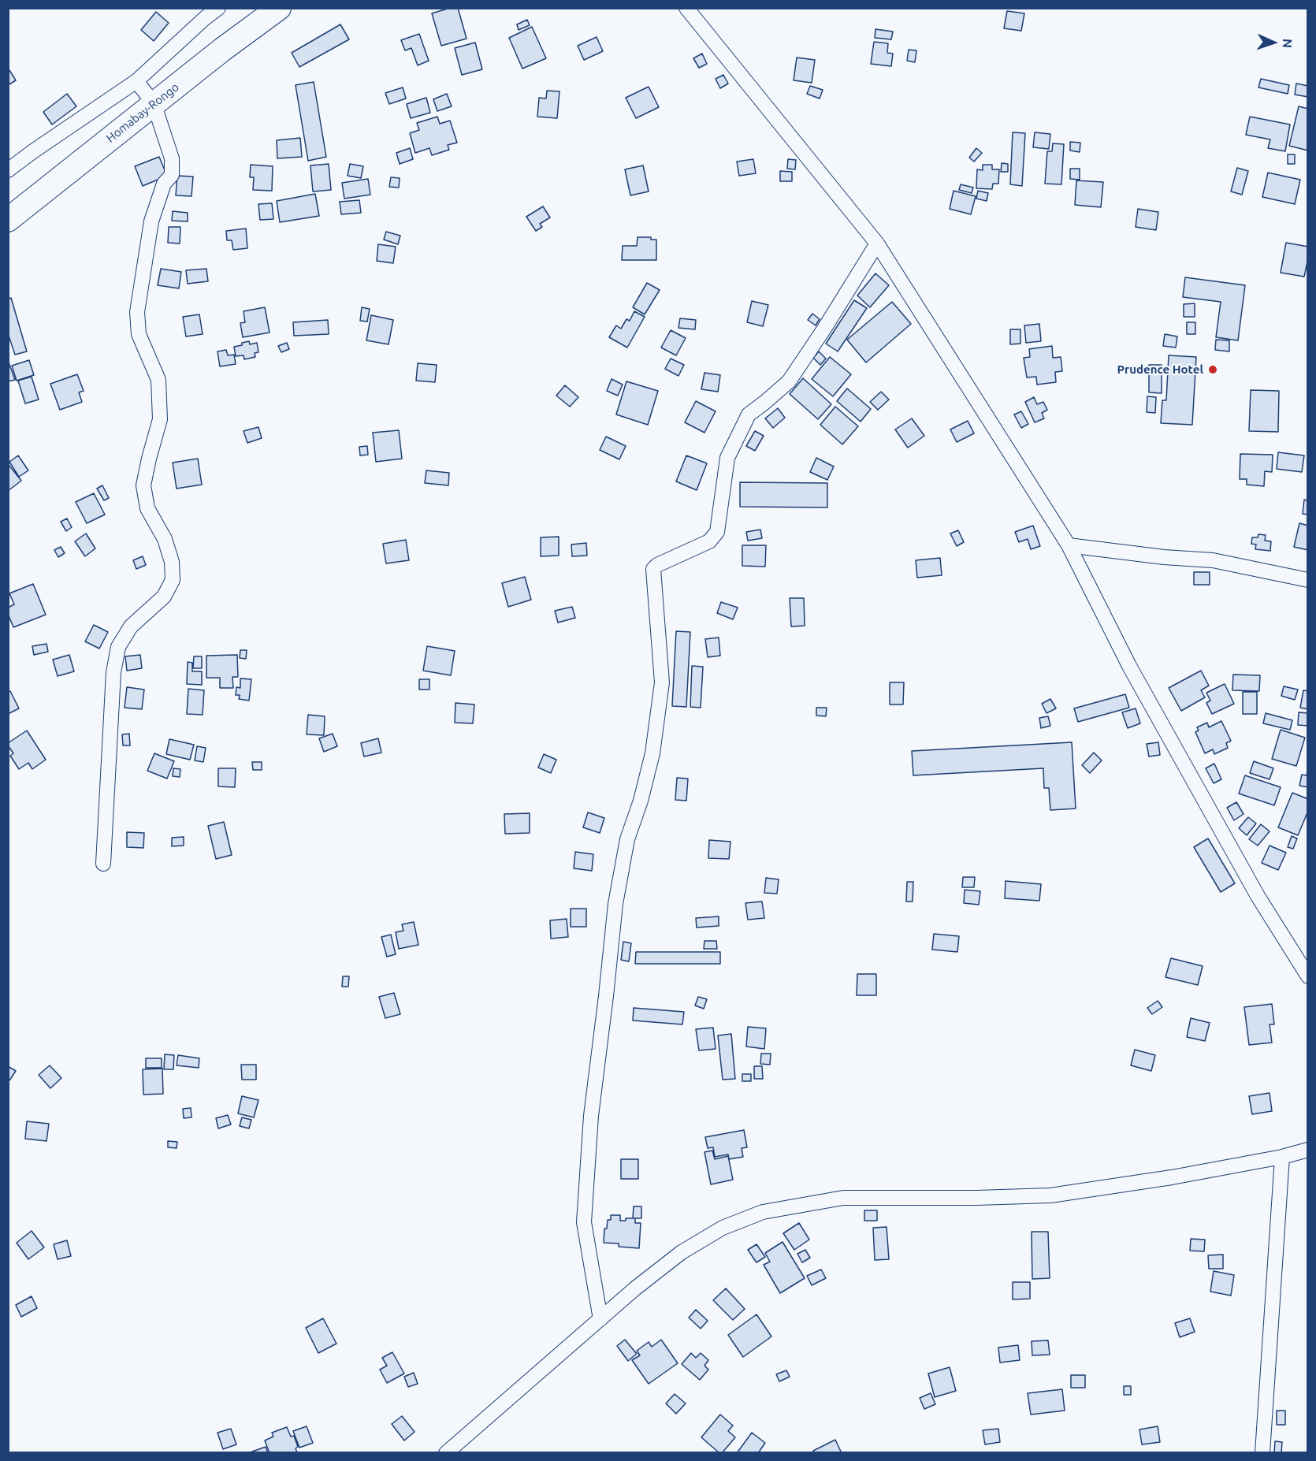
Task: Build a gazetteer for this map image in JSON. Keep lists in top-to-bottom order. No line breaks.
{"streets":{"highway":["Homabay-Rongo"]},"places":["Prudence Hotel"],"north":"right"}
